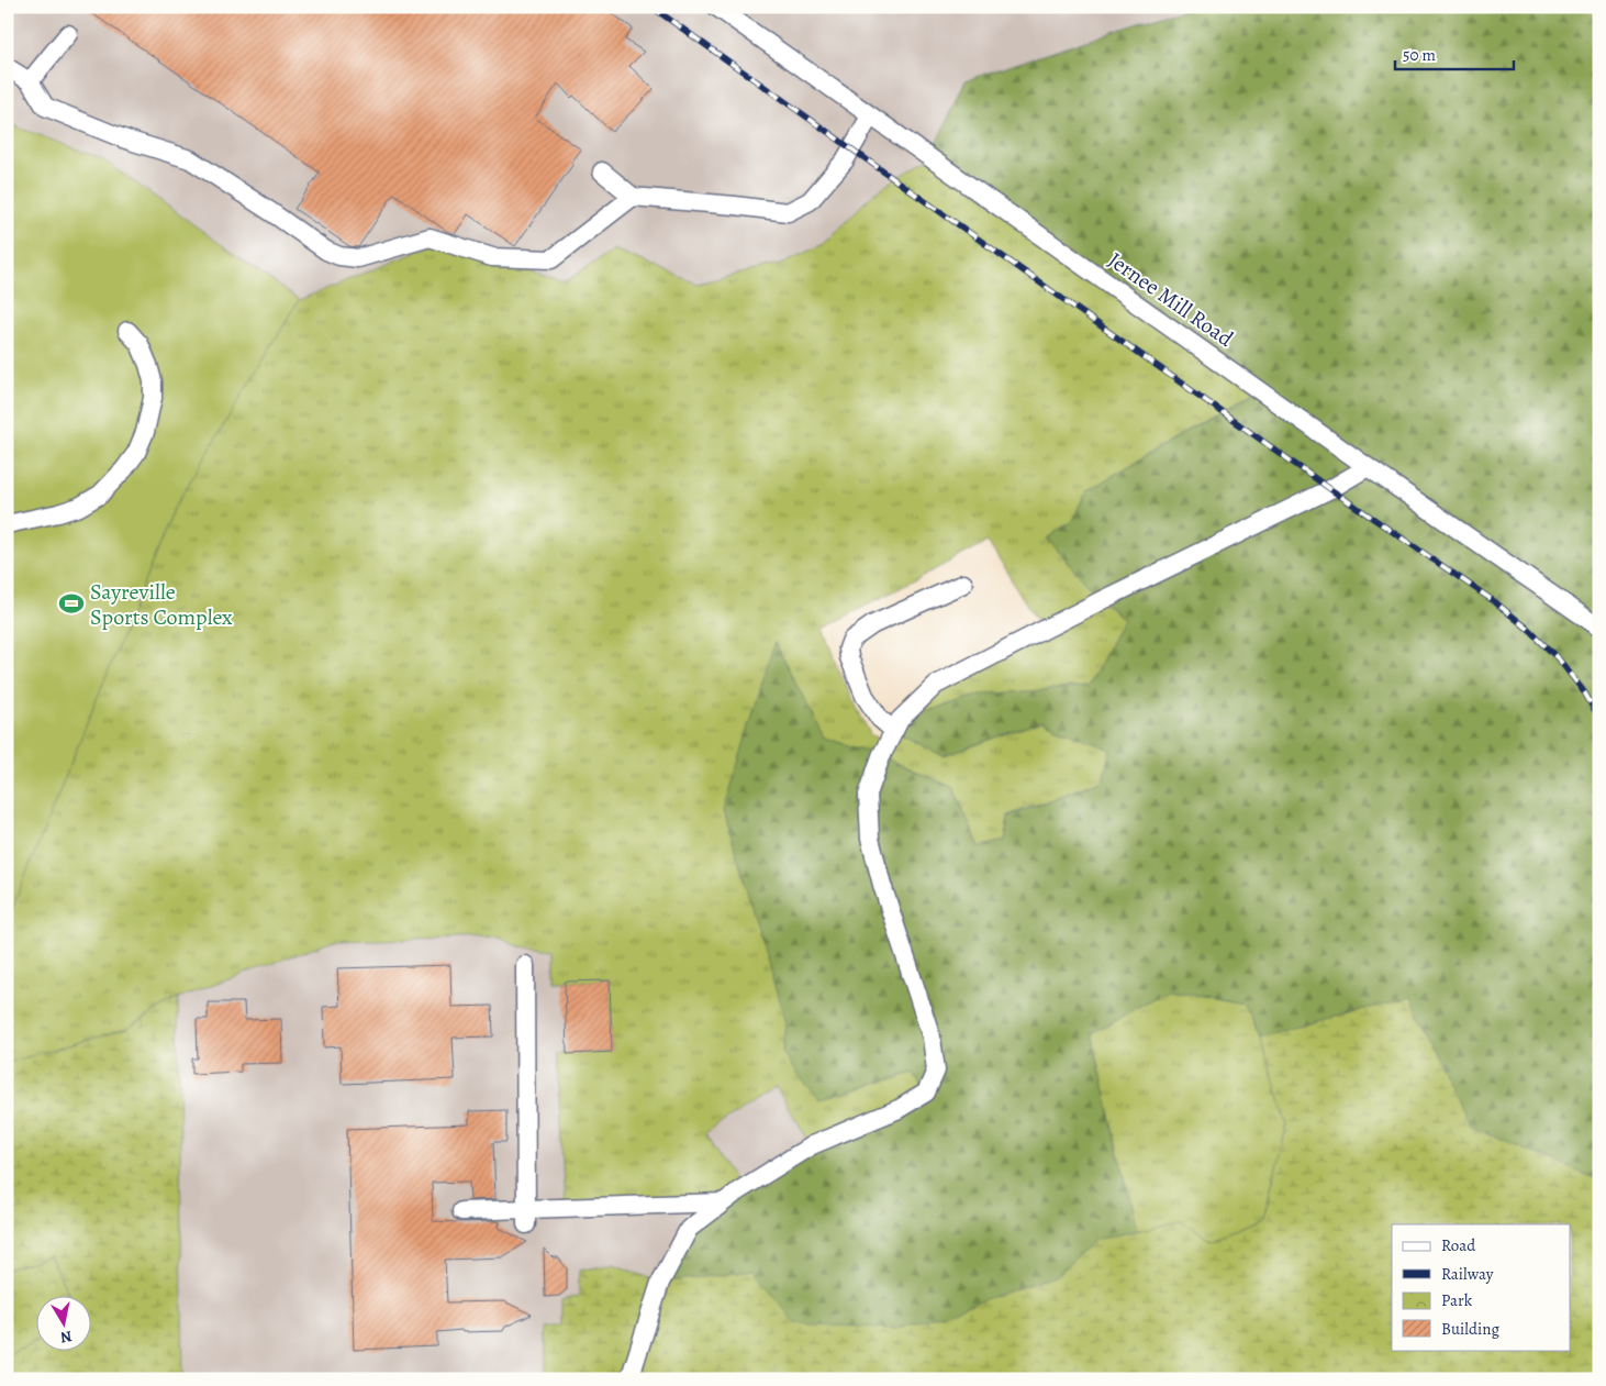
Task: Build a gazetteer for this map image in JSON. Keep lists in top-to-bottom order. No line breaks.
{"streets":{"street":["Jernee Mill Road"]},"places":{"sports":["Sayreville Sports Complex"]},"legend":["Road","Railway","Park","Building"],"scale_bar":"50 m","north":"bottom"}
